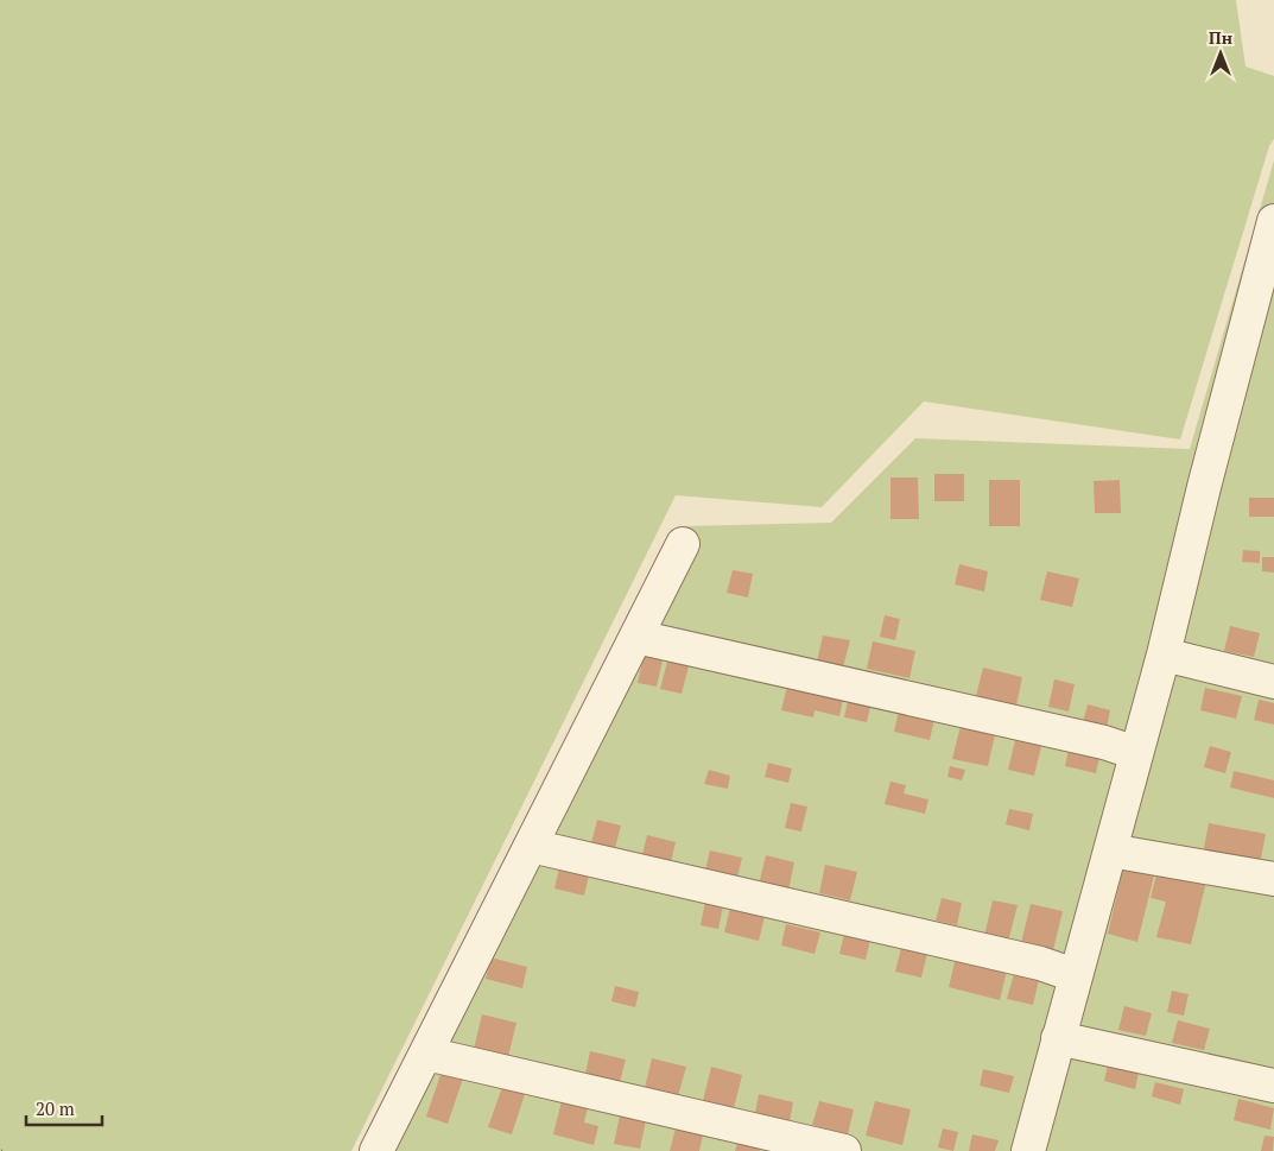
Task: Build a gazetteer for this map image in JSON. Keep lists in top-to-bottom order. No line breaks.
{"scale_bar":"20 m","north":"top"}
